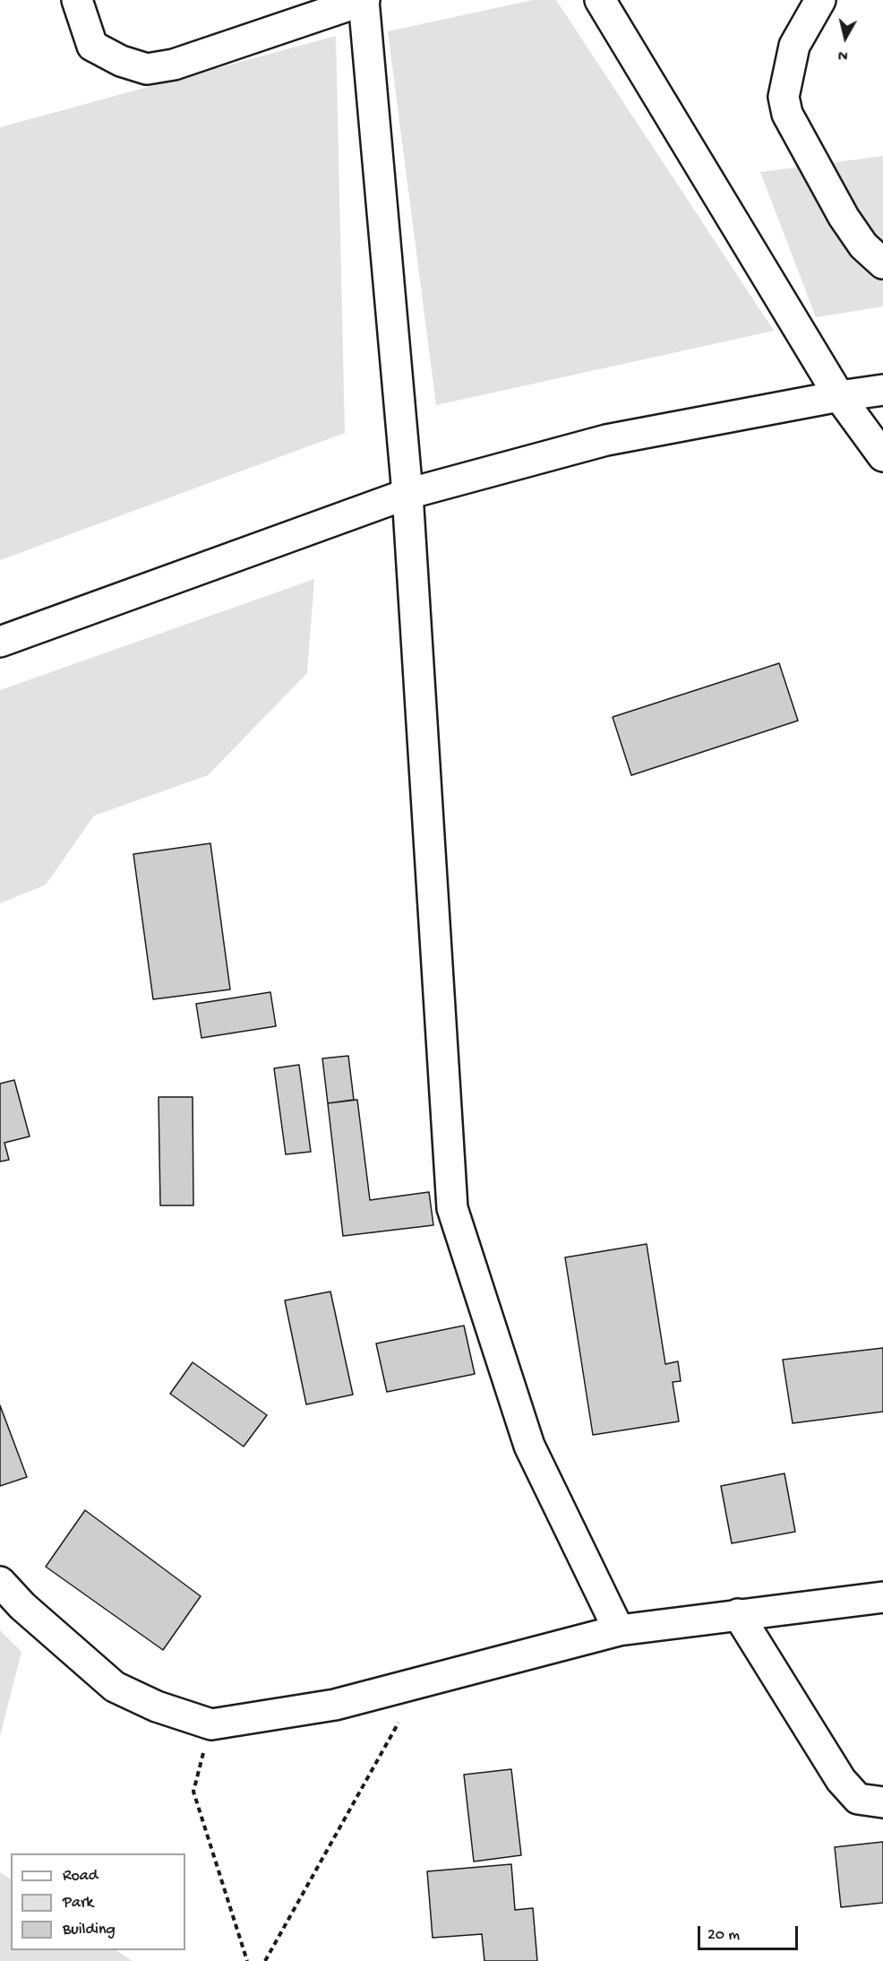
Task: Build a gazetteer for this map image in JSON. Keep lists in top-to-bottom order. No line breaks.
{"legend":["Road","Park","Building"],"scale_bar":"20 m","north":"bottom"}
